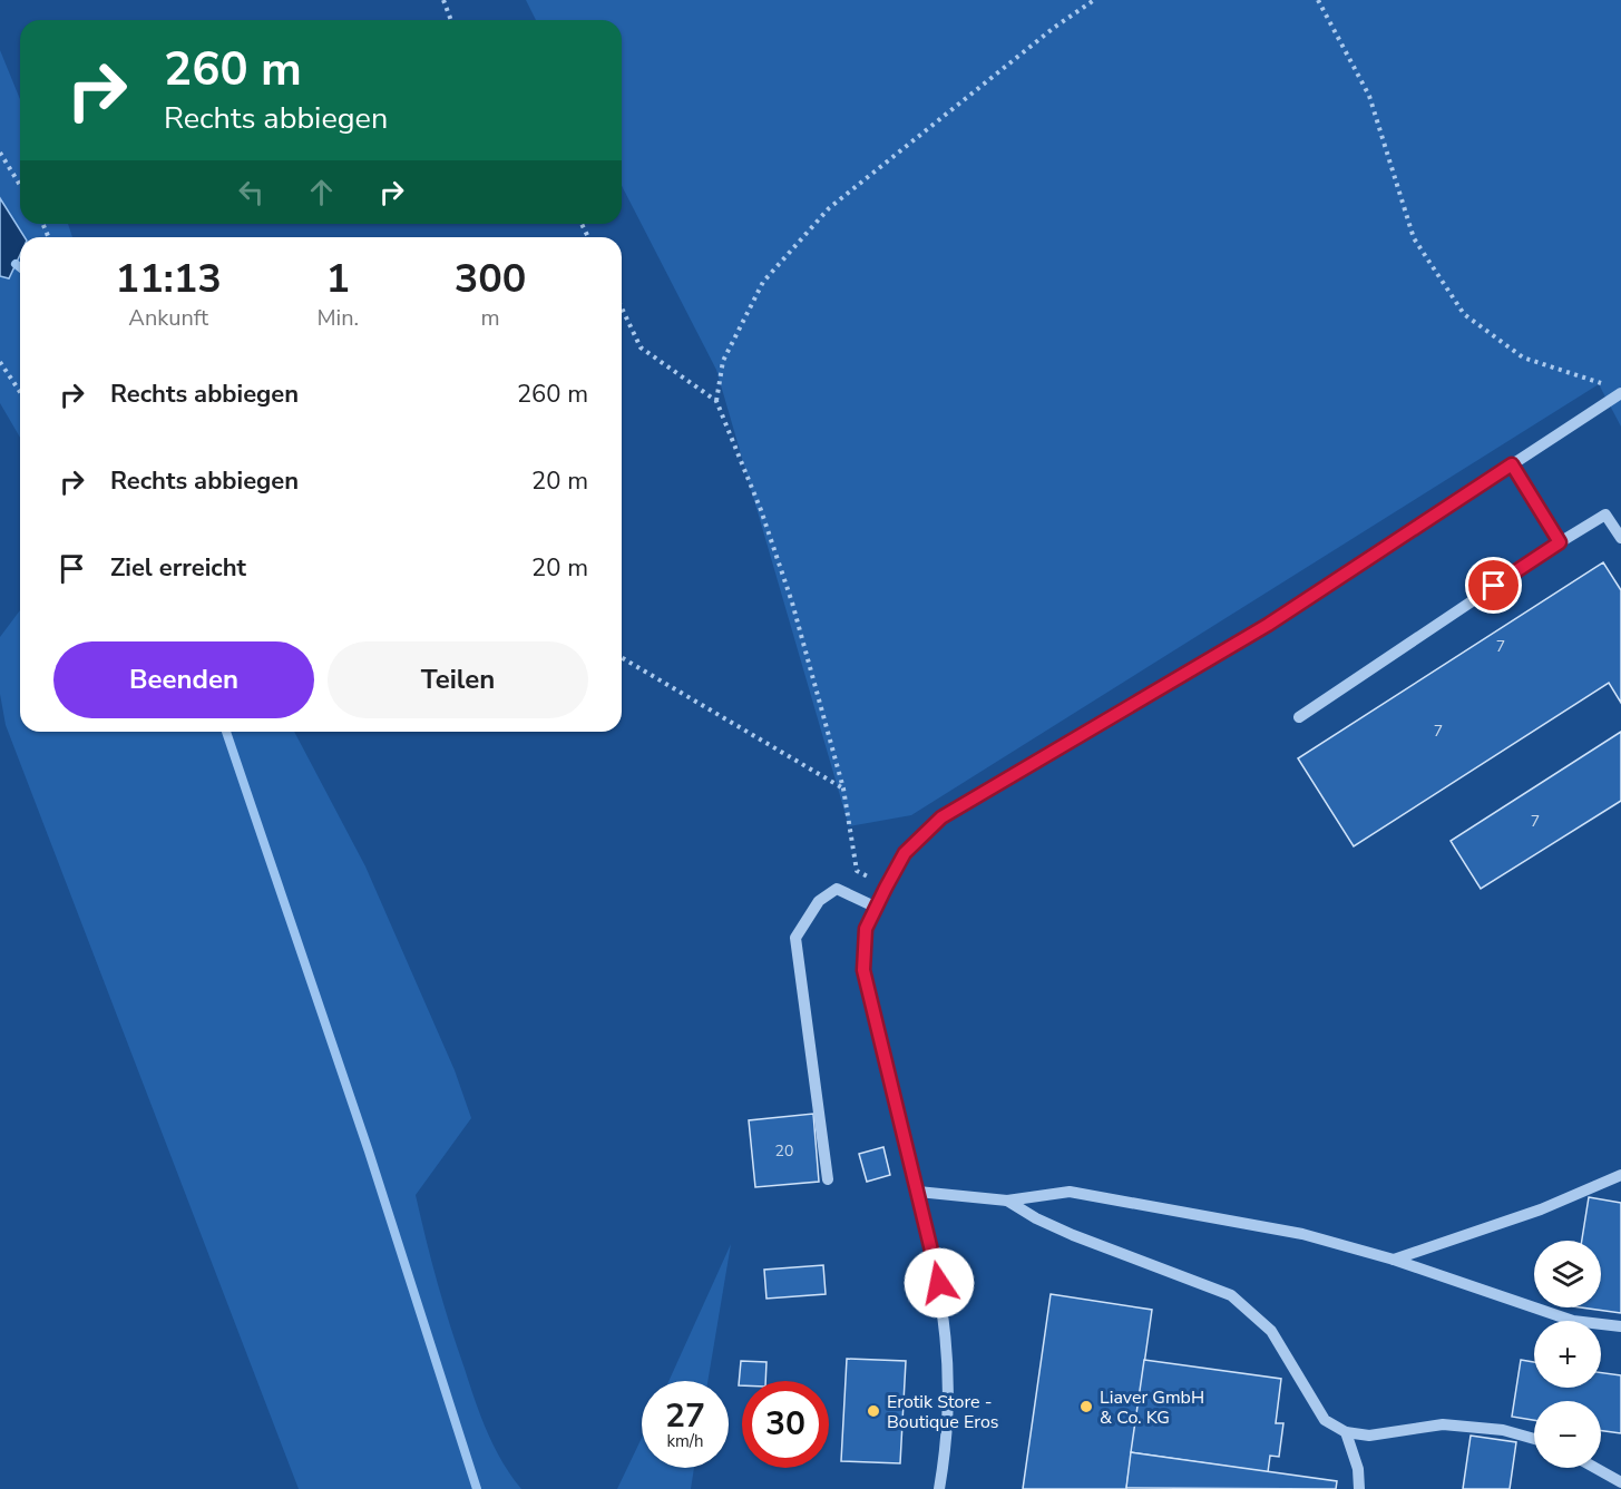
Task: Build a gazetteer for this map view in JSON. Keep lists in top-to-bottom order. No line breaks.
{"places":["Liaver GmbH & Co. KG","Erotik Store - Boutique Eros"],"house_numbers":["7","7","7","20"],"page":{"turn":["260 m","Rechts abbiegen"],"eta":["11:13","Ankunft","1","Min.","300","m"],"list":[{"name":"Rechts abbiegen","value":"260 m"},{"name":"Rechts abbiegen","value":"20 m"},{"name":"Ziel erreicht","value":"20 m"}],"buttons":["Beenden","Teilen"],"map_buttons":["+","−"],"speed":"27 km/h","limit":"30"}}
